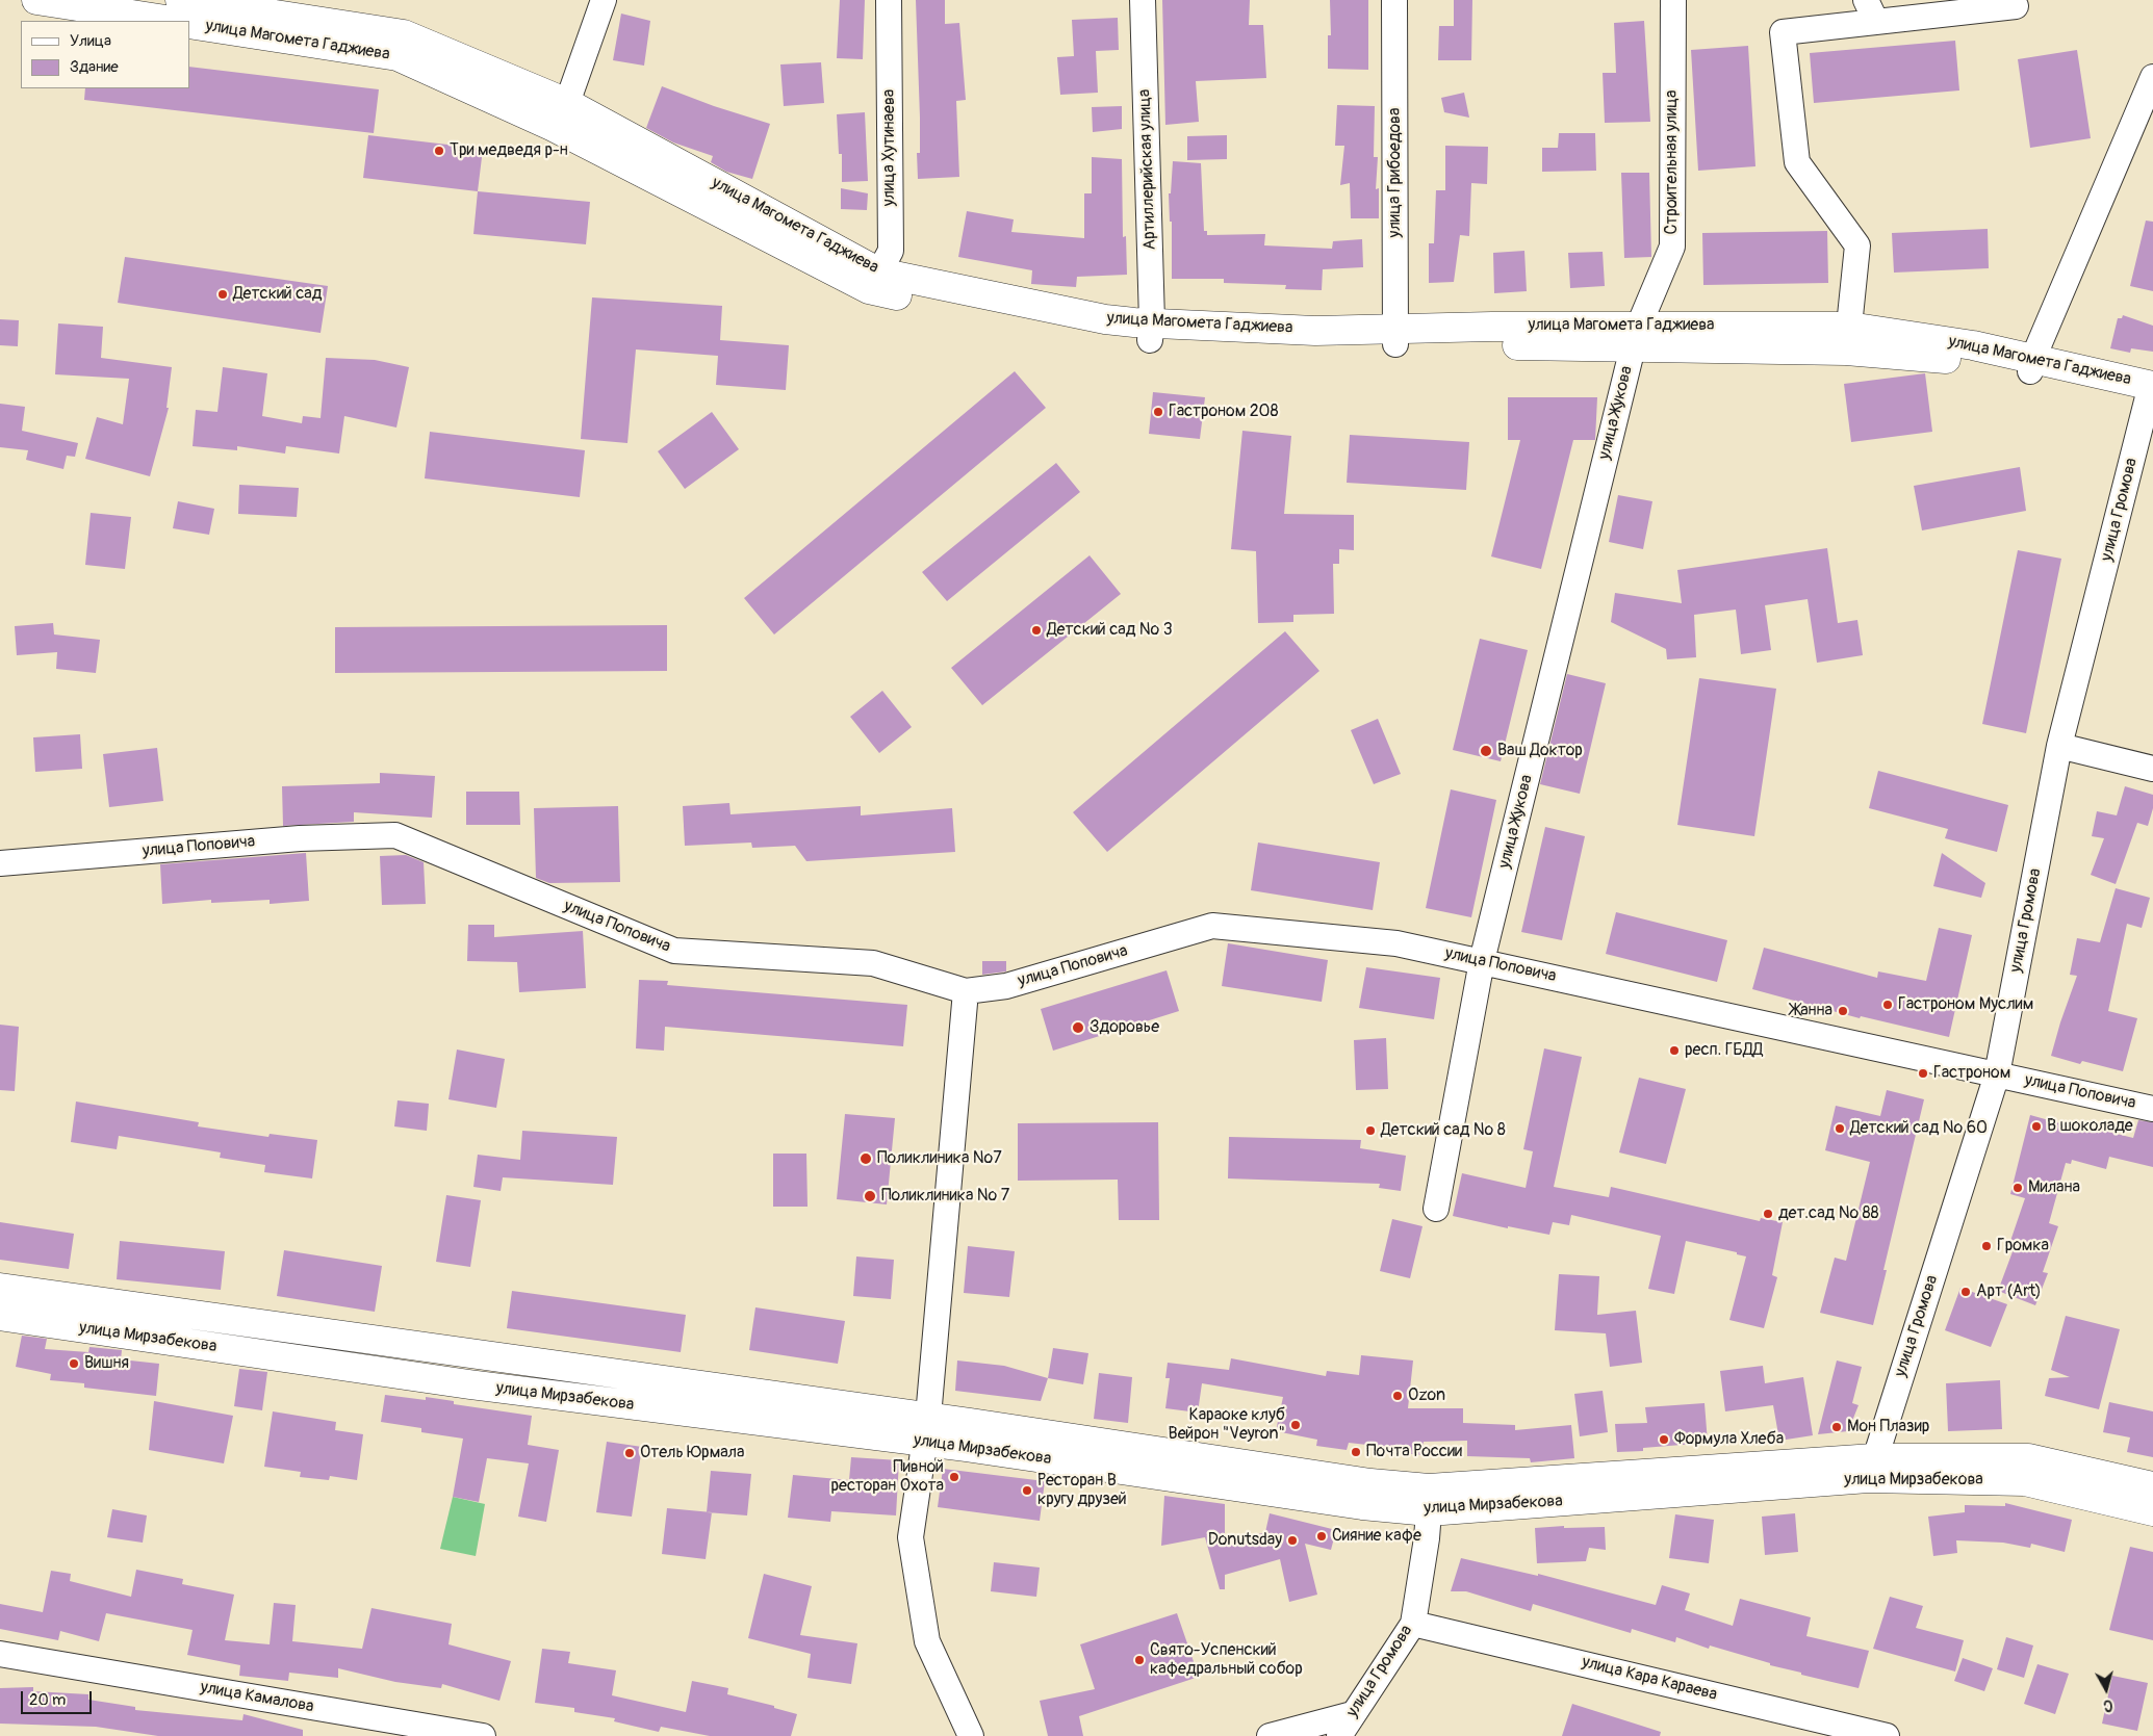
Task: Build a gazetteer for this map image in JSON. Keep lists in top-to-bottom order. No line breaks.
{"streets":{"main road":["улица Магомета Гаджиева","улица Мирзабекова"],"street":["улица Хутинаева","Строительная улица","Артиллерийская улица","улица Грибоедова","улица Жукова","улица Громова","улица Поповича","улица Кара Караева","улица Камалова"]},"crossings":[["улица Магомета Гаджиева","улица Хутинаева"],["улица Магомета Гаджиева","Строительная улица"],["улица Магомета Гаджиева","Артиллерийская улица"],["улица Магомета Гаджиева","улица Грибоедова"],["улица Магомета Гаджиева","улица Жукова"],["улица Магомета Гаджиева","улица Громова"],["Строительная улица","улица Жукова"],["улица Жукова","улица Поповича"],["улица Громова","улица Поповича"],["улица Громова","улица Мирзабекова"],["улица Громова","улица Кара Караева"]],"places":["Три медведя р-н","Детский сад","Гастроном 208","Детский сад № 3","Ваш Доктор","Гастроном Муслим","Жанна","Здоровье","респ. ГБДД","Гастроном","В шоколаде","Детский сад № 60","Детский сад № 8","Поликлиника №7","Милана","Поликлиника № 7","дет.сад № 88","Громка","Арт (Art)","Вишня","Ozon","Караоке клуб Вейрон \"Veyron\"","Мон Плазир","Формула Хлеба","Почта России","Отель Юрмала","Пивной ресторан Охота","Ресторан В кругу друзей","Сияние кафе","Donutsday","Свято-Успенский кафедральный собор"],"legend":["Улица","Здание"],"scale_bar":"20 m","north":"bottom"}
